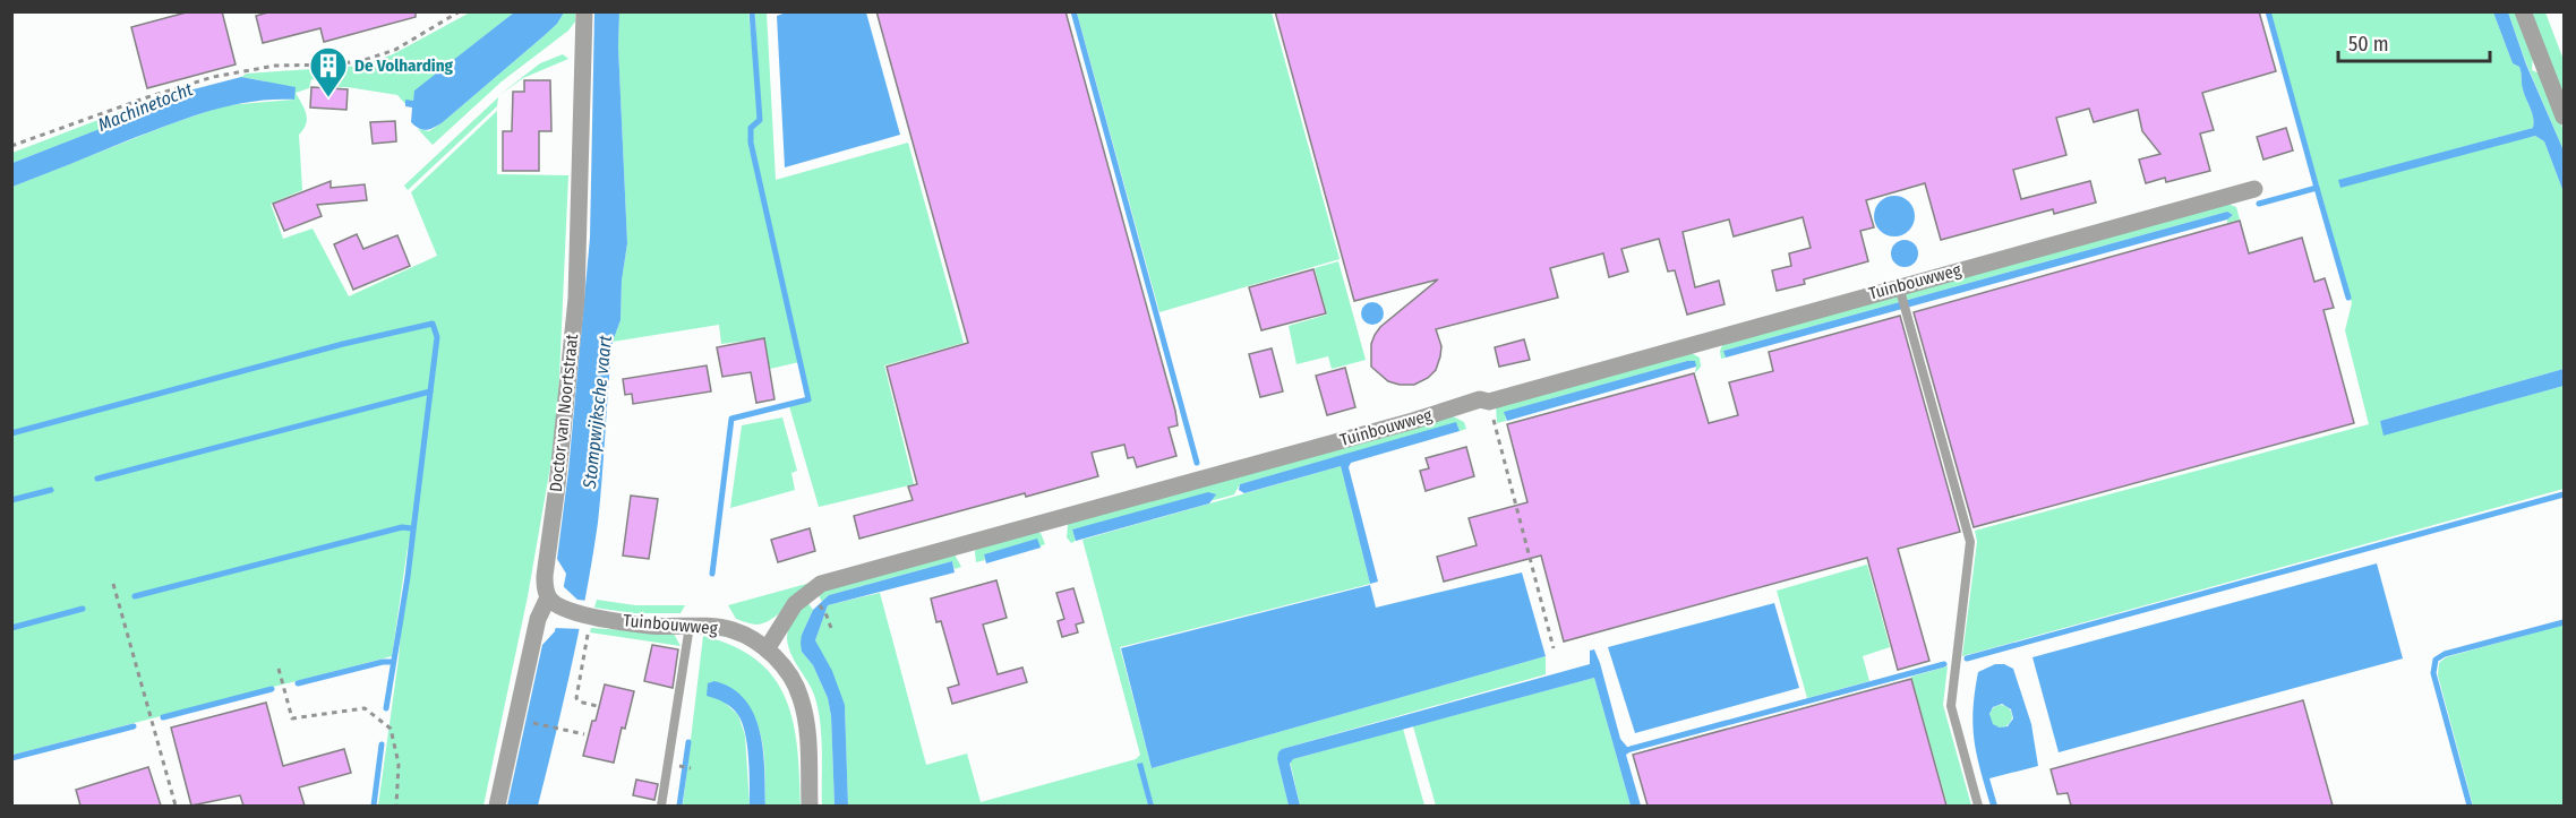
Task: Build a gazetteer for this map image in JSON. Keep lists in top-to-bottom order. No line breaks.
{"streets":{"street":["Tuinbouwweg","Doctor van Noortstraat"]},"crossings":[["Tuinbouwweg","Doctor van Noortstraat"]],"water":["Machinetocht","Stompwijksche vaart"],"places":{"building":["De Volharding"]},"scale_bar":"50 m"}
